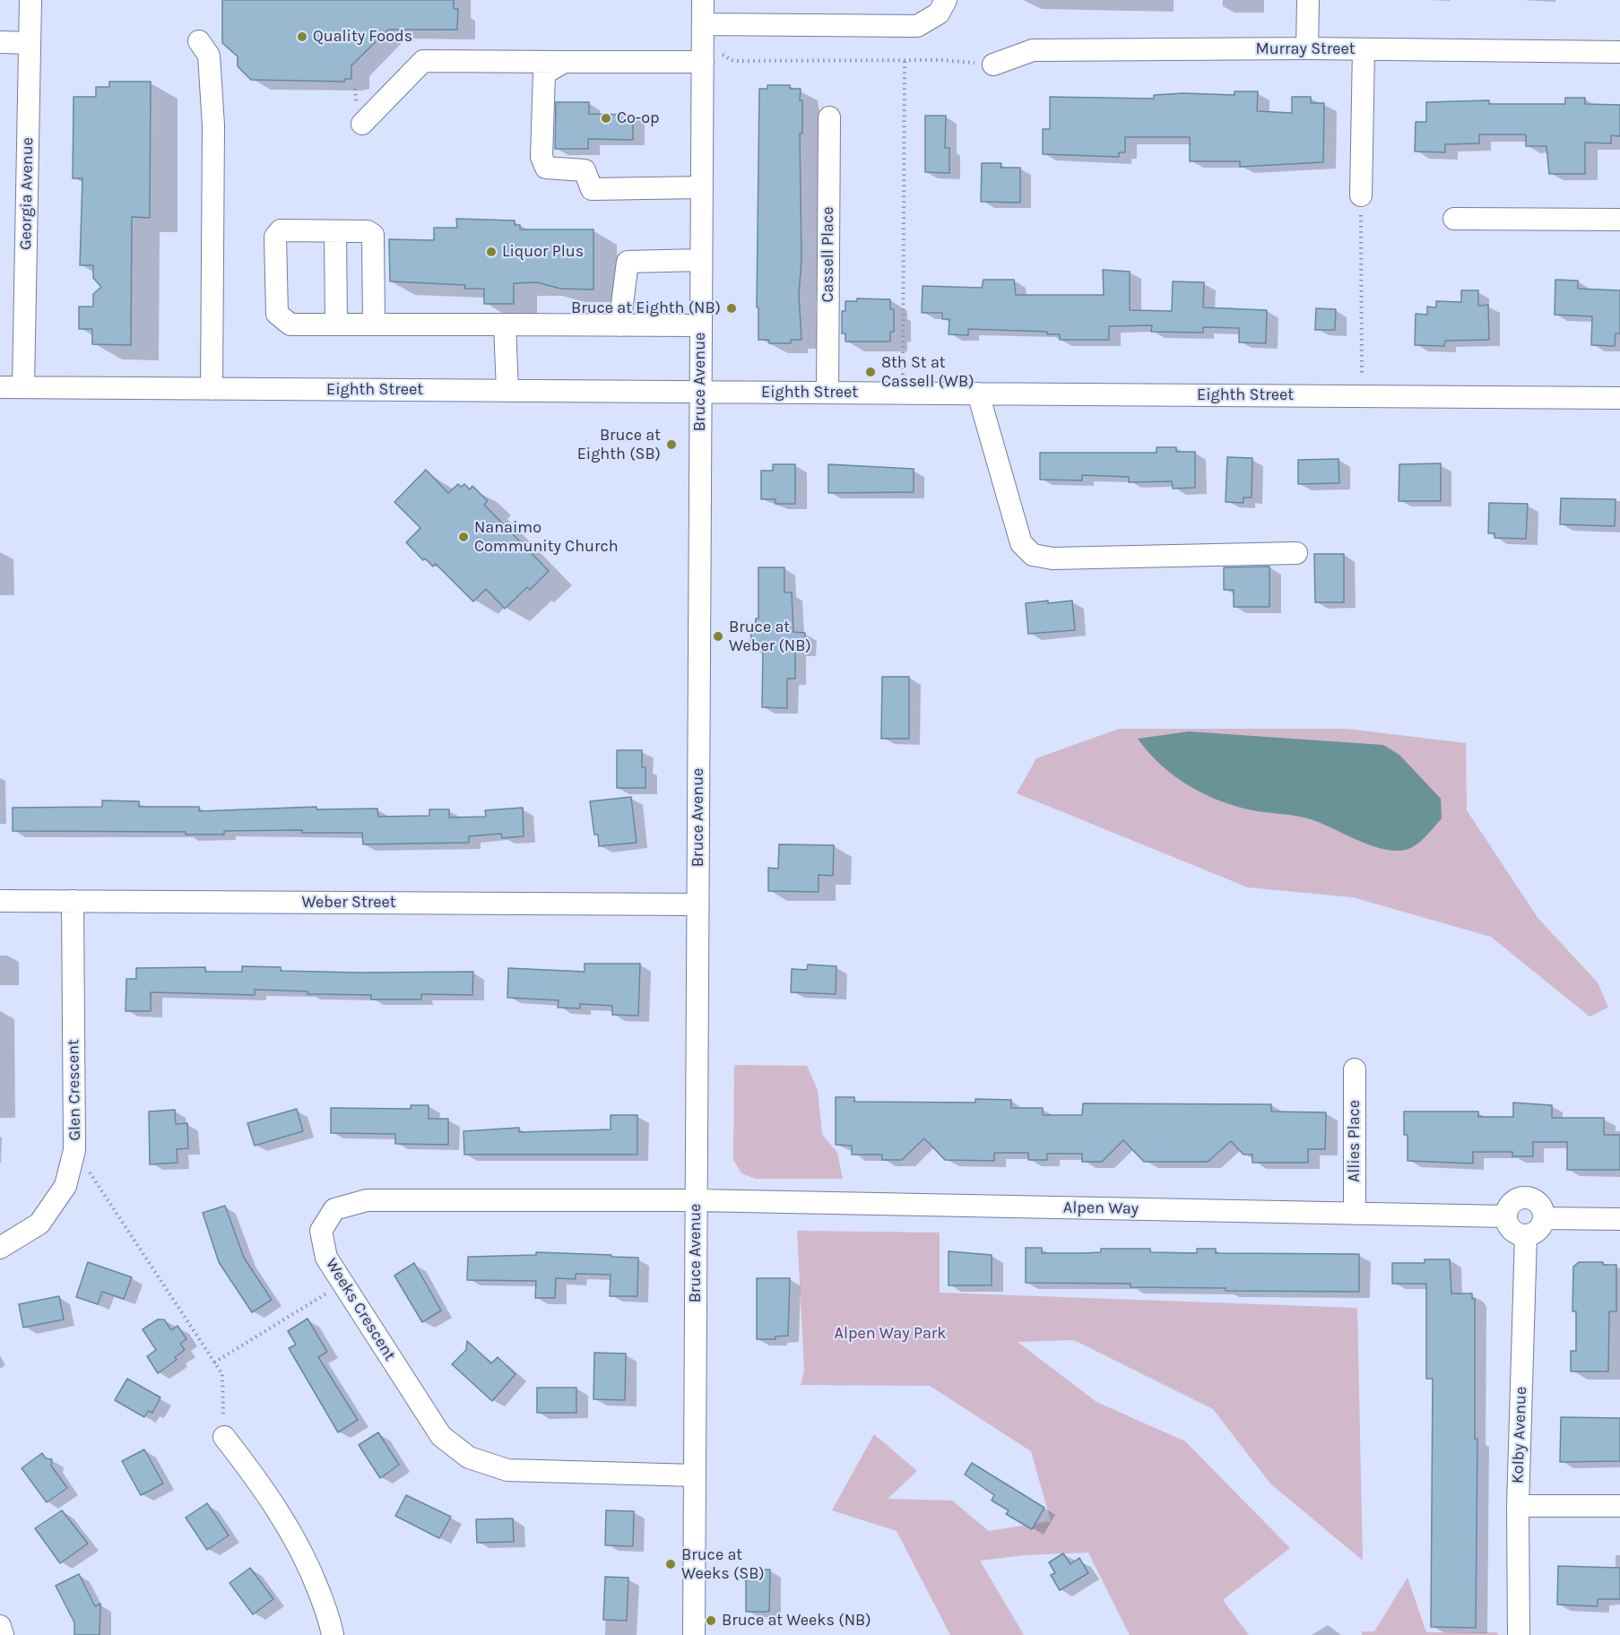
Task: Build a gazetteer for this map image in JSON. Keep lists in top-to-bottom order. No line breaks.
{"streets":{"street":["Murray Street","Georgia Avenue","Cassell Place","Bruce Avenue","Eighth Street","Weber Street","Glen Crescent","Allies Place","Alpen Way","Weeks Crescent","Kolby Avenue"]},"crossings":[["Georgia Avenue","Eighth Street"],["Cassell Place","Eighth Street"],["Bruce Avenue","Eighth Street"],["Bruce Avenue","Weber Street"],["Bruce Avenue","Alpen Way"],["Bruce Avenue","Weeks Crescent"],["Weber Street","Glen Crescent"],["Allies Place","Alpen Way"],["Alpen Way","Weeks Crescent"],["Alpen Way","Kolby Avenue"]],"parks":["Alpen Way Park"],"places":["Quality Foods","Co-op","Liquor Plus","Bruce at Eighth (NB)","8th St at Cassell (WB)","Bruce at Eighth (SB)","Nanaimo Community Church","Bruce at Weber (NB)","Bruce at Weeks (SB)","Bruce at Weeks (NB)"]}
